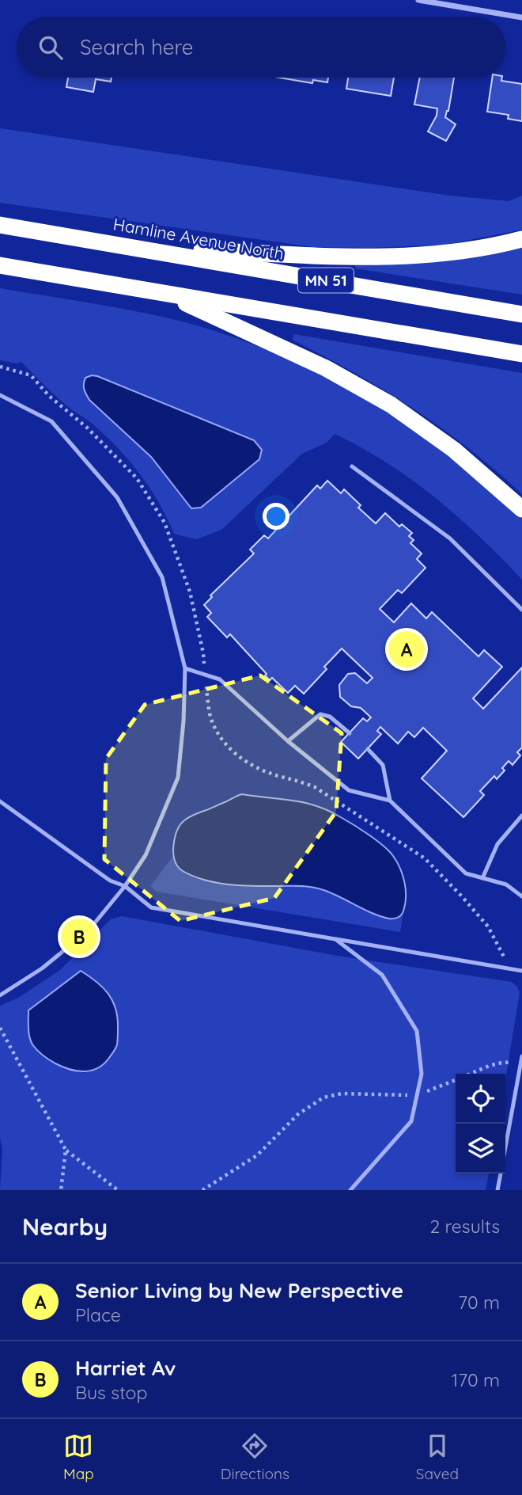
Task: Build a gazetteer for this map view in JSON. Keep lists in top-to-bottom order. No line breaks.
{"streets":{"highway":["Hamline Avenue North","MN 51"]},"page":{"search":"Search here","pins":["A","B"],"heading":["Nearby","2 results"],"list":[{"mark":"A","name":"Senior Living by New Perspective","note":"Place","value":"70 m"},{"mark":"B","name":"Harriet Av","note":"Bus stop","value":"170 m"}],"nav":["Map","Directions","Saved"]}}
